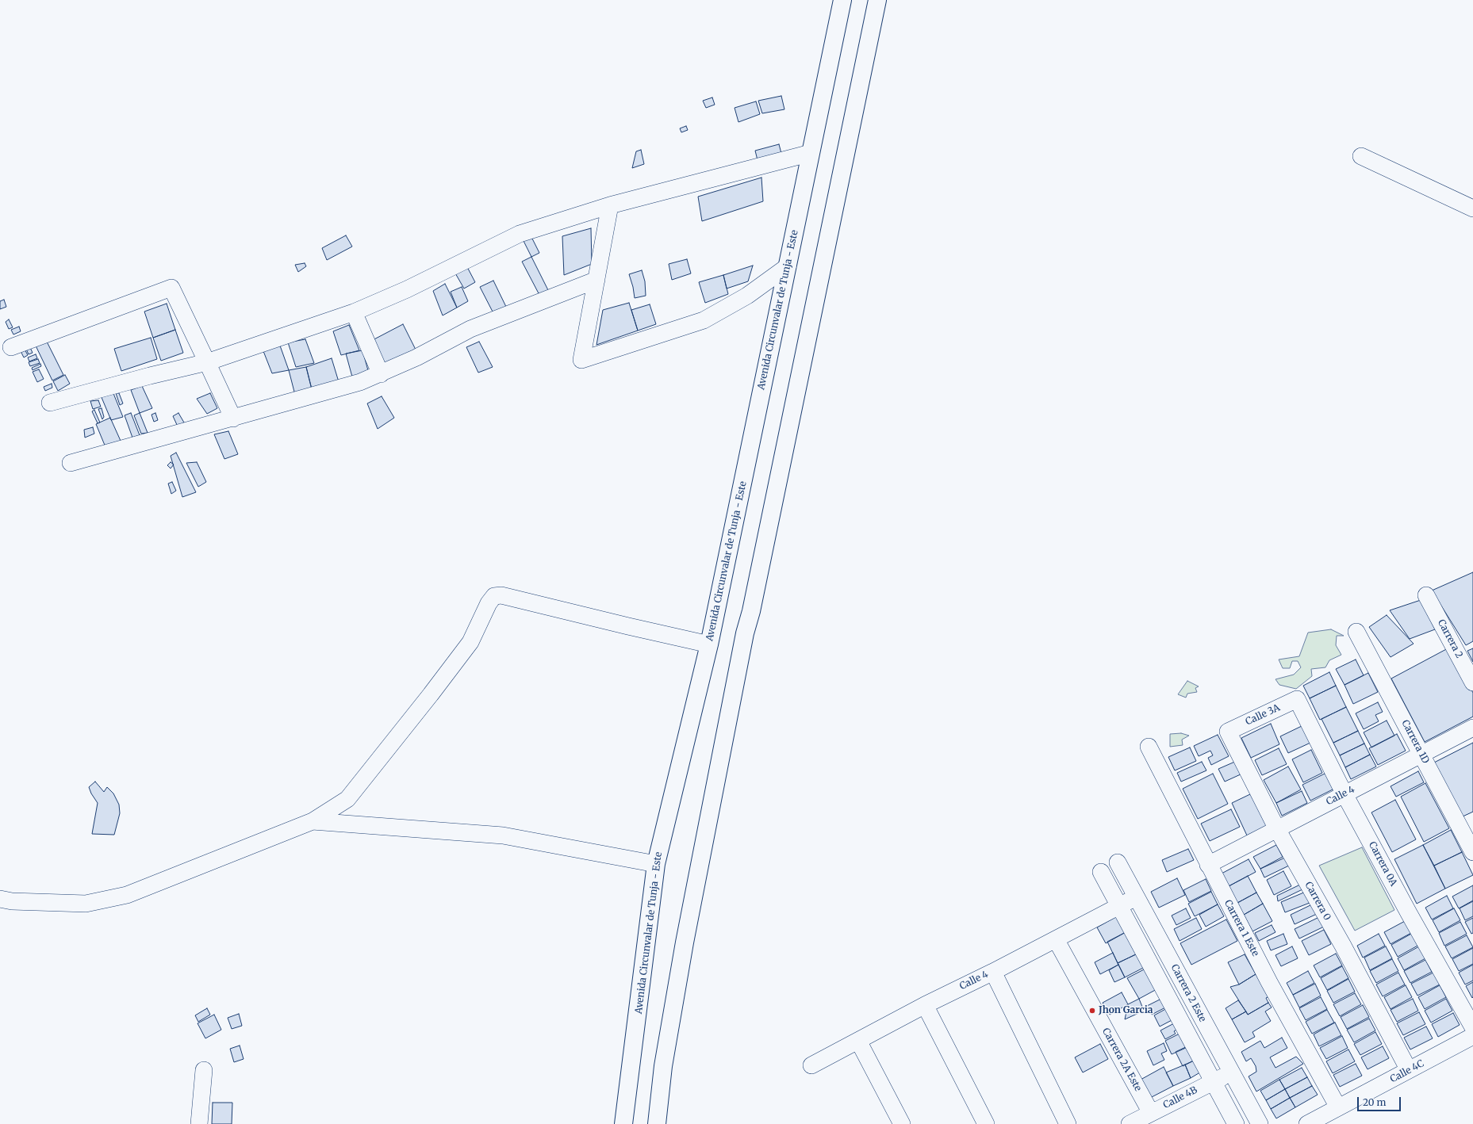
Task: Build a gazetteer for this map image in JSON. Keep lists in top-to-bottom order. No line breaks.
{"streets":{"highway":["Avenida Circunvalar de Tunja - Este"],"street":["Carrera 2","Calle 3A","Carrera 1D","Calle 4","Carrera 0A","Carrera 0","Carrera 1 Este","Carrera 2 Este","Carrera 2A Este","Calle 4C","Calle 4B"]},"crossings":[["Calle 3A","Carrera 0A"],["Calle 3A","Carrera 0"],["Carrera 1D","Calle 4"],["Calle 4","Carrera 0A"],["Calle 4","Carrera 0"],["Calle 4","Carrera 1 Este"],["Calle 4","Carrera 2 Este"],["Calle 4","Carrera 2A Este"],["Carrera 0","Calle 4C"],["Carrera 1 Este","Calle 4C"],["Carrera 2 Este","Calle 4B"],["Carrera 2A Este","Calle 4B"]],"places":["Jhon Garcia"],"scale_bar":"20 m"}
